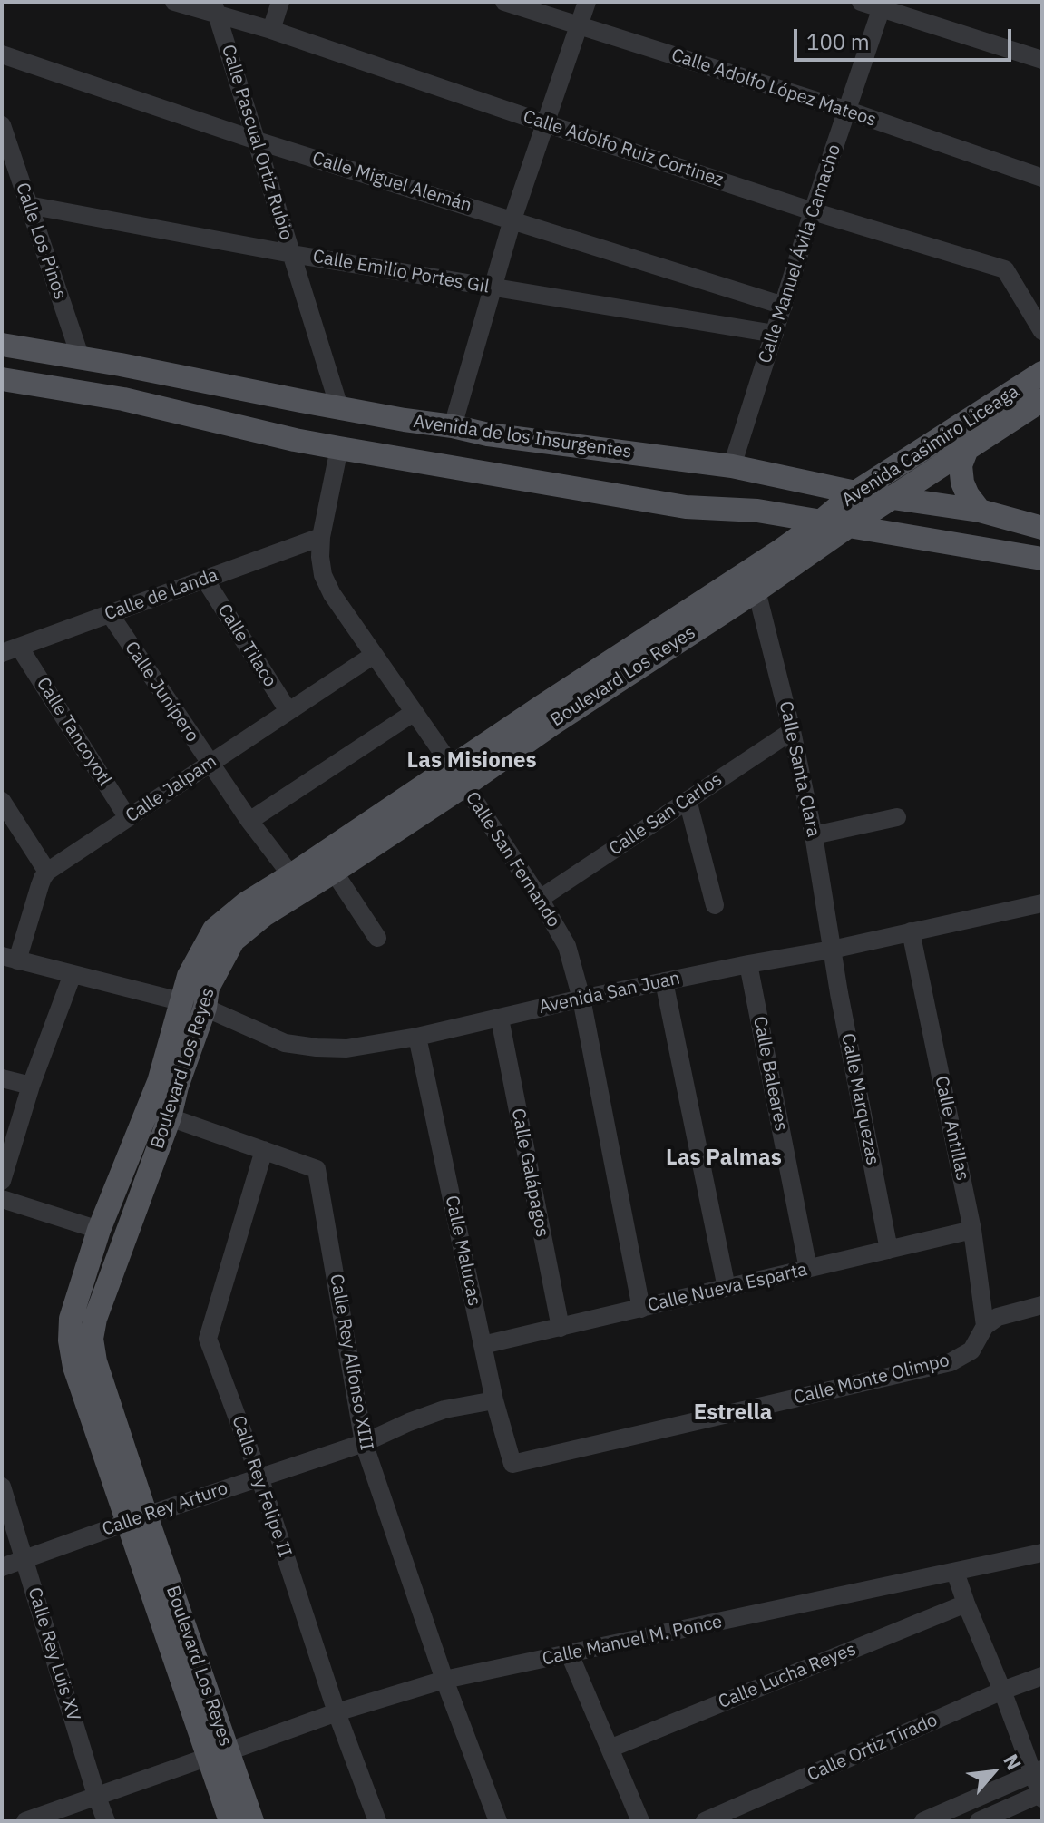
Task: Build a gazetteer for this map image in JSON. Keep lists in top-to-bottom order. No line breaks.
{"streets":{"main road":["Avenida de los Insurgentes","Avenida Casimiro Liceaga","Boulevard Los Reyes"],"street":["Calle Adolfo López Mateos","Calle Pascual Ortiz Rubio","Calle Adolfo Ruiz Cortinez","Calle Miguel Alemán","Calle Los Pinos","Calle Manuel Ávila Camacho","Calle Emilio Portes Gil","Calle de Landa","Calle Tilaco","Calle Junípero","Calle Tancoyotl","Calle Santa Clara","Calle Jalpam","Calle San Carlos","Calle San Fernando","Avenida San Juan","Calle Baleares","Calle Marquezas","Calle Antillas","Calle Galápagos","Calle Malucas","Calle Nueva Esparta","Calle Rey Alfonso XIII","Calle Monte Olimpo","Calle Rey Felipe II","Calle Rey Arturo","Calle Manuel M. Ponce","Calle Rey Luis XV","Calle Lucha Reyes","Calle Ortiz Tirado"]},"crossings":[["Calle Adolfo López Mateos","Calle Manuel Ávila Camacho"],["Calle Pascual Ortiz Rubio","Calle Adolfo Ruiz Cortinez"],["Calle Pascual Ortiz Rubio","Calle Miguel Alemán"],["Calle Pascual Ortiz Rubio","Calle Emilio Portes Gil"],["Calle Pascual Ortiz Rubio","Avenida de los Insurgentes"],["Calle Adolfo Ruiz Cortinez","Calle Manuel Ávila Camacho"],["Calle Miguel Alemán","Calle Manuel Ávila Camacho"],["Calle Los Pinos","Calle Emilio Portes Gil"],["Calle Los Pinos","Avenida de los Insurgentes"],["Calle Manuel Ávila Camacho","Calle Emilio Portes Gil"],["Calle Manuel Ávila Camacho","Avenida de los Insurgentes"],["Avenida de los Insurgentes","Avenida Casimiro Liceaga"],["Avenida Casimiro Liceaga","Boulevard Los Reyes"],["Calle de Landa","Calle Tilaco"],["Calle de Landa","Calle Junípero"],["Calle de Landa","Calle Tancoyotl"],["Calle de Landa","Calle San Fernando"],["Calle Tilaco","Calle Jalpam"],["Boulevard Los Reyes","Calle Junípero"],["Boulevard Los Reyes","Calle Santa Clara"],["Boulevard Los Reyes","Calle San Fernando"],["Boulevard Los Reyes","Avenida San Juan"],["Boulevard Los Reyes","Calle Rey Alfonso XIII"],["Boulevard Los Reyes","Calle Rey Arturo"],["Boulevard Los Reyes","Calle Manuel M. Ponce"],["Calle Junípero","Calle Jalpam"],["Calle Tancoyotl","Calle Jalpam"],["Calle Santa Clara","Calle San Carlos"],["Calle Santa Clara","Avenida San Juan"],["Calle Santa Clara","Calle Marquezas"],["Calle Jalpam","Calle San Fernando"],["Calle San Carlos","Calle San Fernando"],["Calle San Fernando","Avenida San Juan"],["Calle San Fernando","Calle Nueva Esparta"],["Avenida San Juan","Calle Baleares"],["Avenida San Juan","Calle Marquezas"],["Avenida San Juan","Calle Antillas"],["Avenida San Juan","Calle Galápagos"],["Avenida San Juan","Calle Malucas"],["Calle Baleares","Calle Nueva Esparta"],["Calle Marquezas","Calle Nueva Esparta"],["Calle Antillas","Calle Nueva Esparta"],["Calle Antillas","Calle Monte Olimpo"],["Calle Galápagos","Calle Nueva Esparta"],["Calle Malucas","Calle Nueva Esparta"],["Calle Malucas","Calle Monte Olimpo"],["Calle Malucas","Calle Rey Arturo"],["Calle Rey Alfonso XIII","Calle Rey Felipe II"],["Calle Rey Alfonso XIII","Calle Rey Arturo"],["Calle Rey Alfonso XIII","Calle Manuel M. Ponce"],["Calle Rey Felipe II","Calle Rey Arturo"],["Calle Rey Felipe II","Calle Manuel M. Ponce"],["Calle Rey Arturo","Calle Rey Luis XV"],["Calle Manuel M. Ponce","Calle Rey Luis XV"]],"districts":["Las Misiones","Las Palmas","Estrella"],"scale_bar":"100 m","north":"top right"}
